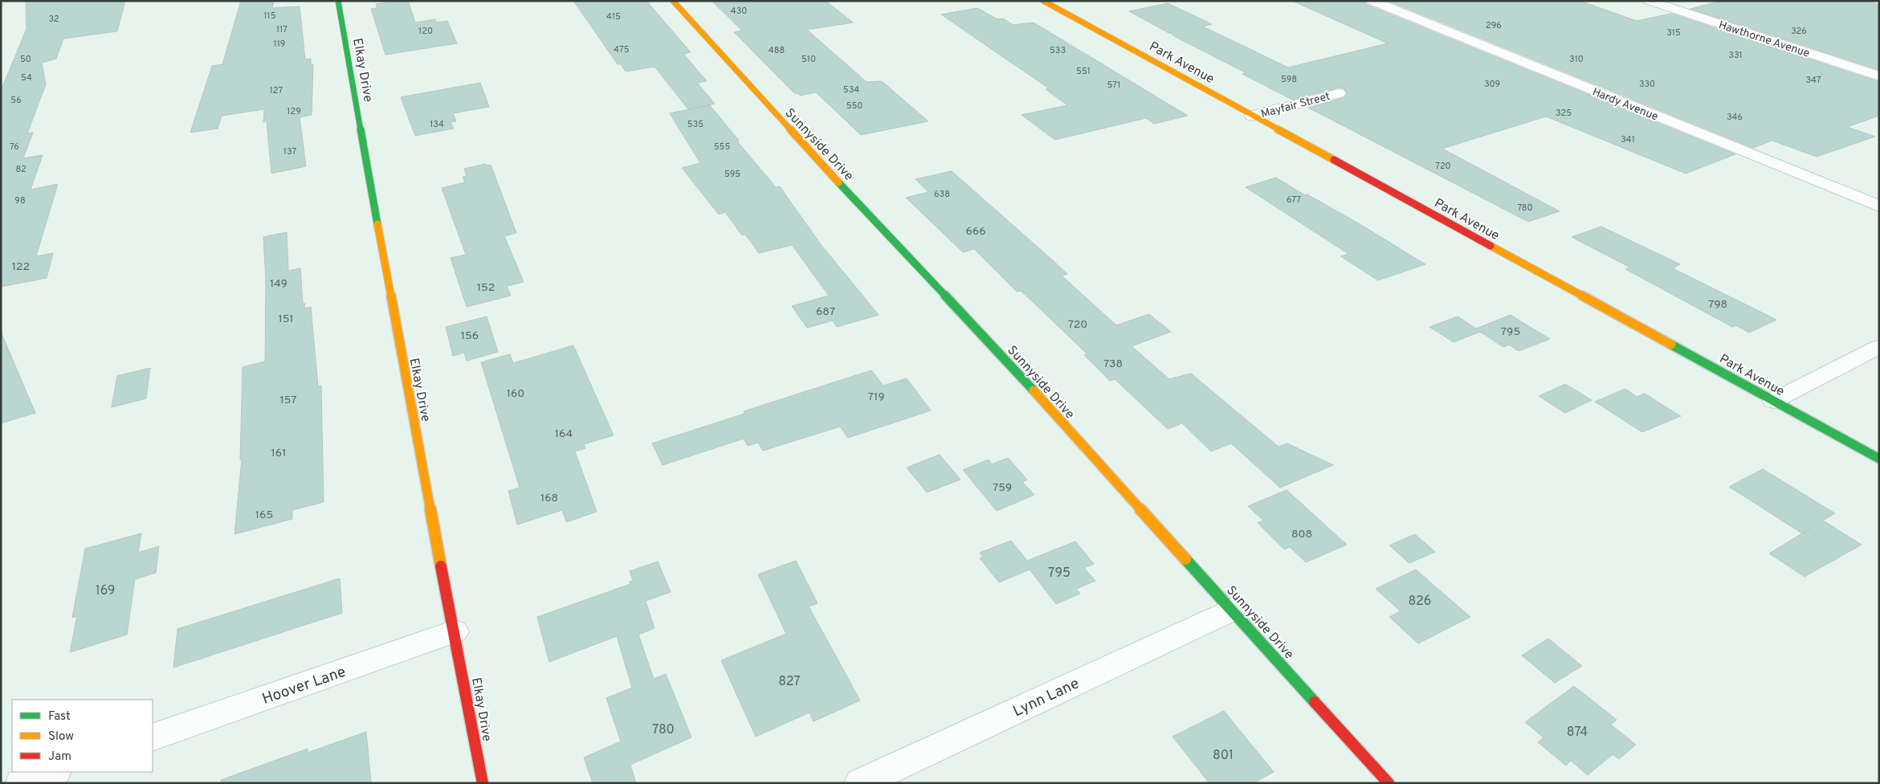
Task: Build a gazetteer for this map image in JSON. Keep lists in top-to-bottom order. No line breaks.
{"streets":{"street":["Hawthorne Avenue","Park Avenue","Elkay Drive","Hardy Avenue","Mayfair Street","Sunnyside Drive","Hoover Lane","Lynn Lane"]},"crossings":[["Park Avenue","Mayfair Street"],["Elkay Drive","Hoover Lane"],["Sunnyside Drive","Lynn Lane"]],"house_numbers":["430","115","415","32","296","117","120","326","315","119","475","488","533","331","50","510","310","551","54","598","347","309","330","571","534","127","56","550","129","325","346","134","535","341","76","555","137","720","82","595","638","677","98","780","666","122","149","152","798","687","151","720","795","156","738","160","719","157","164","161","759","168","165","808","795","169","826","827","780","874","801"],"legend":["Fast","Slow","Jam"]}
